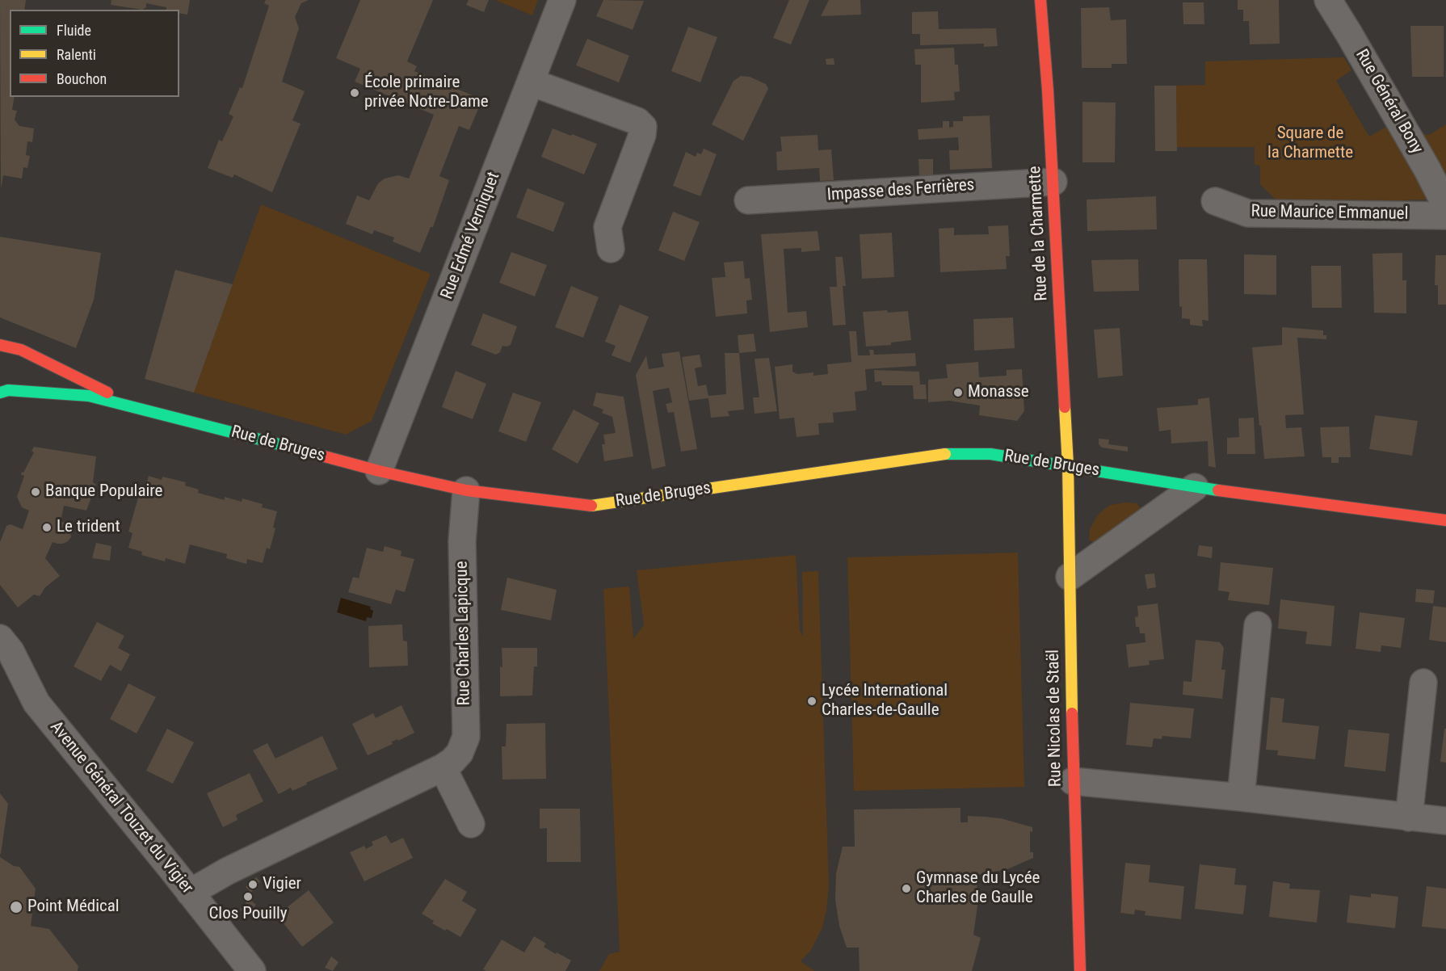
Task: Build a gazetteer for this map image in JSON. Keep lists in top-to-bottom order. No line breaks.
{"streets":{"street":["Rue Général Bony","Impasse des Ferrières","Rue Maurice Emmanuel","Rue de la Charmette","Rue Edmé Verniquet","Rue de Bruges","Rue Charles Lapicque","Rue Nicolas de Staël","Avenue Général Touzet du Vigier"]},"crossings":[["Impasse des Ferrières","Rue de la Charmette"],["Rue de la Charmette","Rue de Bruges"],["Rue de la Charmette","Rue Nicolas de Staël"],["Rue Edmé Verniquet","Rue de Bruges"],["Rue de Bruges","Rue Charles Lapicque"],["Rue de Bruges","Rue Nicolas de Staël"],["Rue Charles Lapicque","Avenue Général Touzet du Vigier"]],"parks":["Square de la Charmette"],"places":["École primaire privée Notre-Dame","Monasse","Banque Populaire","Le trident","Lycée International Charles-de-Gaulle","Vigier","Gymnase du Lycée Charles de Gaulle","Clos Pouilly","Point Médical"],"legend":["Fluide","Ralenti","Bouchon"]}
